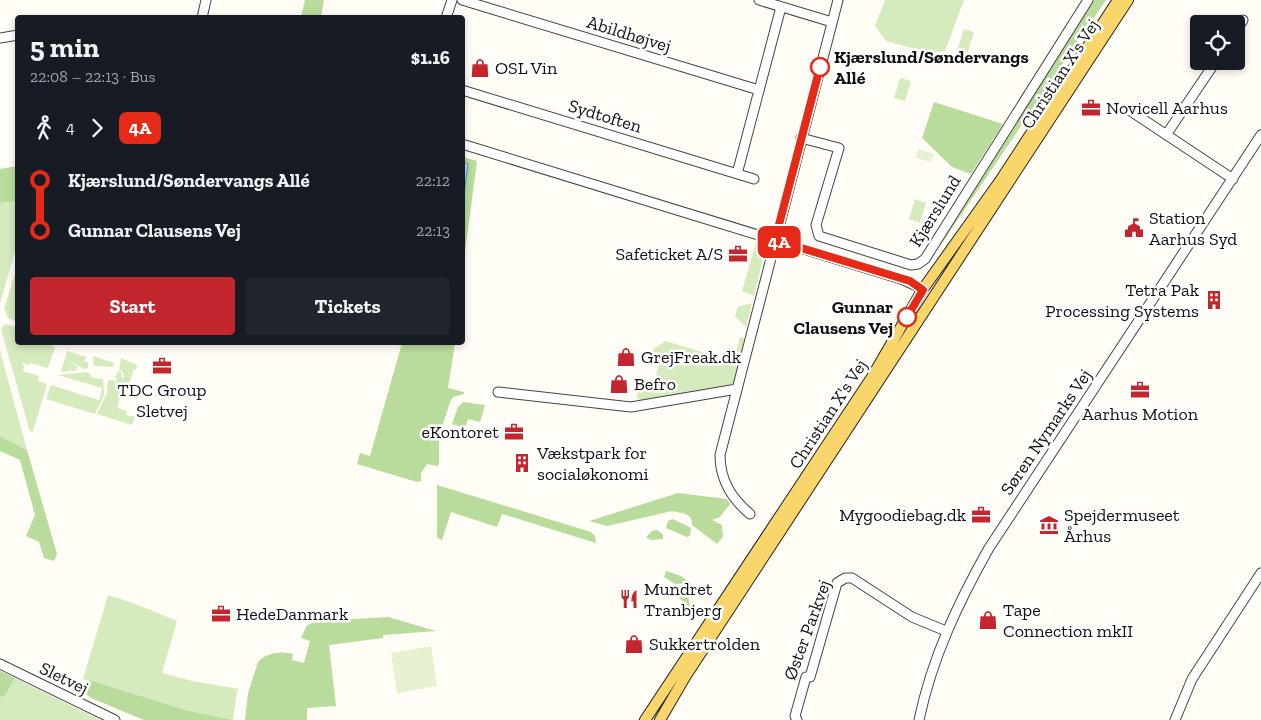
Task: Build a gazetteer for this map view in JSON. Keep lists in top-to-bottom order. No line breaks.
{"streets":{"main road":["Christian X's Vej"],"street":["Abildhøjvej","Sydtoften","Kjærslund","Søren Nymarks Vej","Øster Parkvej","Sletvej"]},"crossings":[["Søren Nymarks Vej","Øster Parkvej"]],"places":{"other":["Kjærslund/Søndervangs Allé","Gunnar Clausens Vej"],"shop":["OSL Vin","GrejFreak.dk","Befro","Tape Connection mkII","Sukkertrolden"],"office":["Novicell Aarhus","Safeticket A/S","TDC Group Sletvej","Aarhus Motion","eKontoret","Mygoodiebag.dk","HedeDanmark"],"public building":["Station Aarhus Syd"],"building":["Tetra Pak Processing Systems","Vækstpark for socialøkonomi"],"museum":["Spejdermuseet Århus"],"restaurant":["Mundret Tranbjerg"]},"lines":["bus line 4A"],"page":{"on_map":"4A","heading":["5 min","22:08 – 22:13 · Bus","$1.16"],"legs":["4","4A"],"list":[{"name":"Kjærslund/Søndervangs Allé","value":"22:12"},{"name":"Gunnar Clausens Vej","value":"22:13"}],"buttons":["Start","Tickets"]}}
